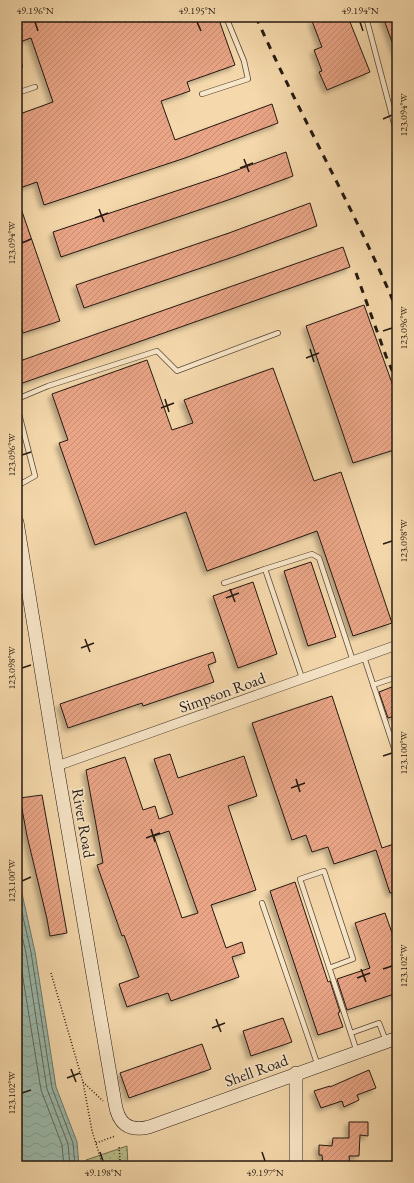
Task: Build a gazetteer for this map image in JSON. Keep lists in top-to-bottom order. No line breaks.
{"streets":{"street":["Simpson Road","River Road","Shell Road"]},"crossings":[["Simpson Road","River Road"],["River Road","Shell Road"]],"coordinates":["49.196°N","49.195°N","49.194°N","123.094°W","123.096°W","123.098°W","123.100°W","123.102°W","49.198°N","49.197°N"]}
